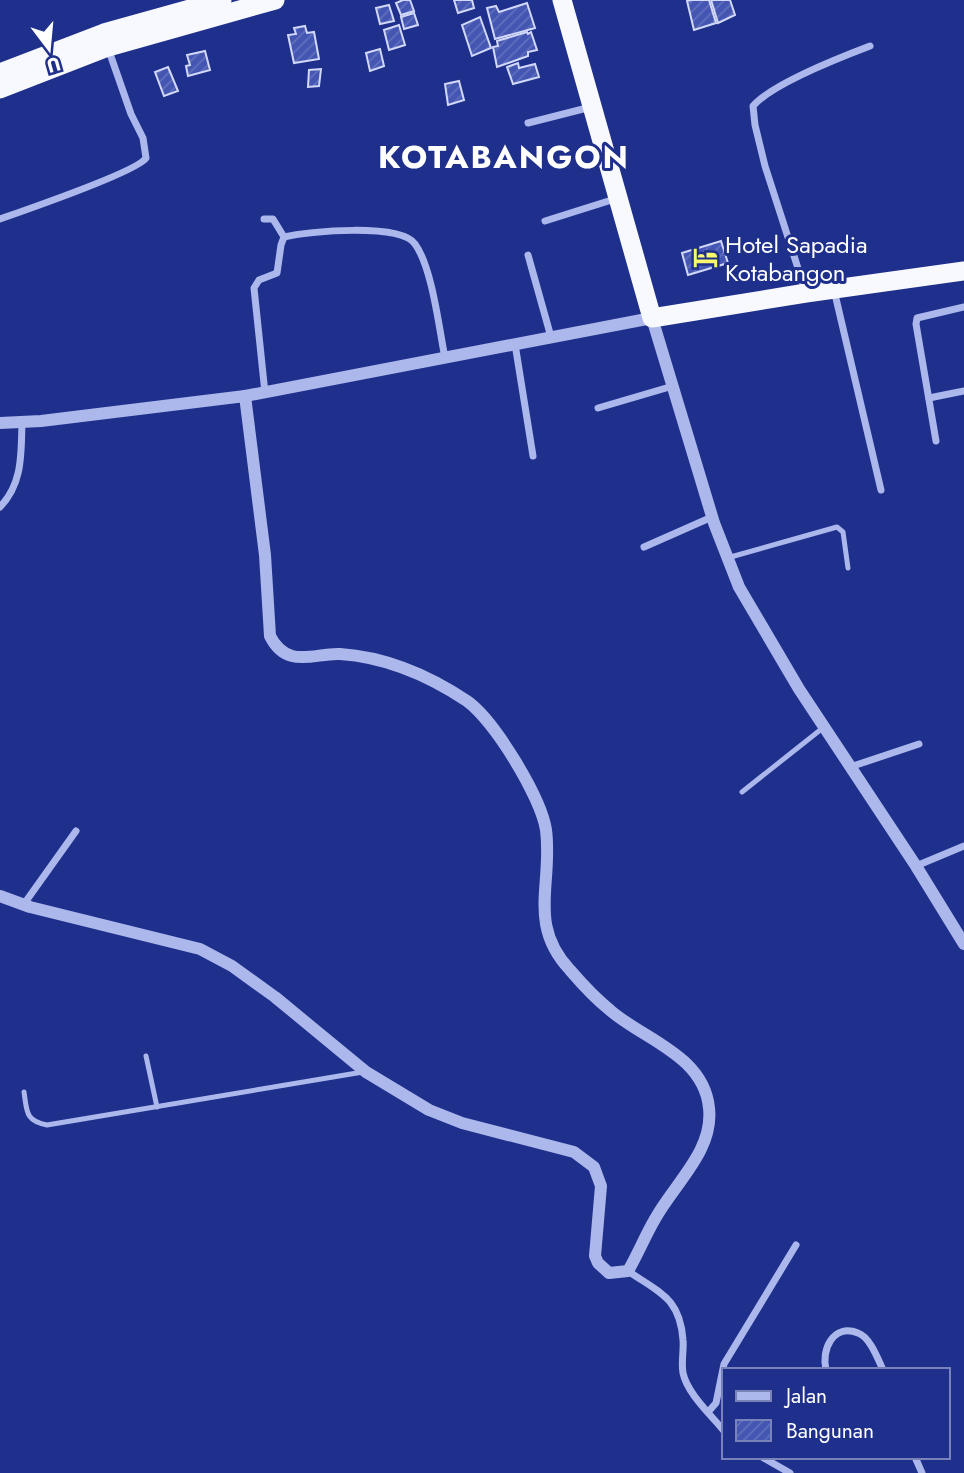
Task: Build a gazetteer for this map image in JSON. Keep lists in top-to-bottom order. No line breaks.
{"districts":["KOTABANGON"],"places":{"hotel":["Hotel Sapadia Kotabangon"]},"legend":["Jalan","Bangunan"],"north":"bottom"}
